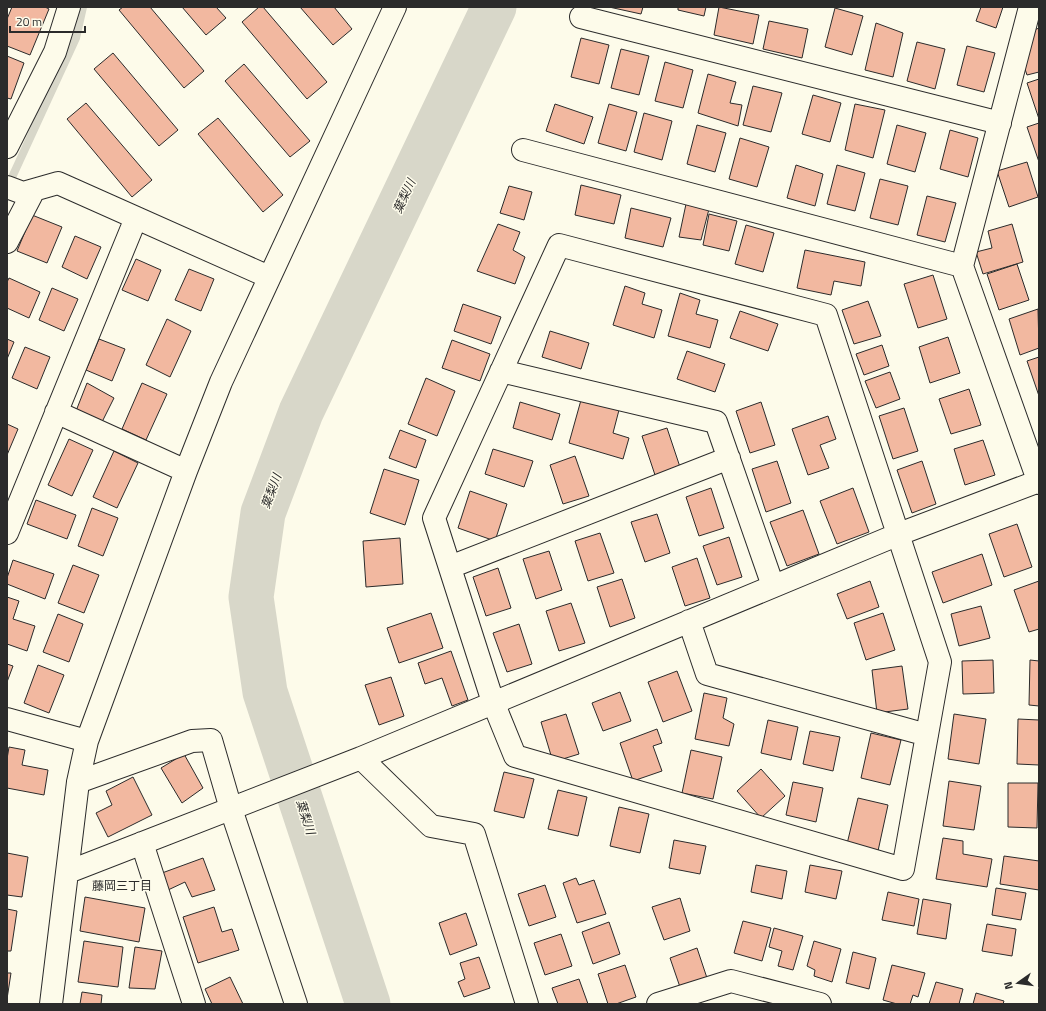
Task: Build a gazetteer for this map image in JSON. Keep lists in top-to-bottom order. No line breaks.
{"districts":["藤岡三丁目"],"water":["葉梨川"],"scale_bar":"20 m","north":"left"}
